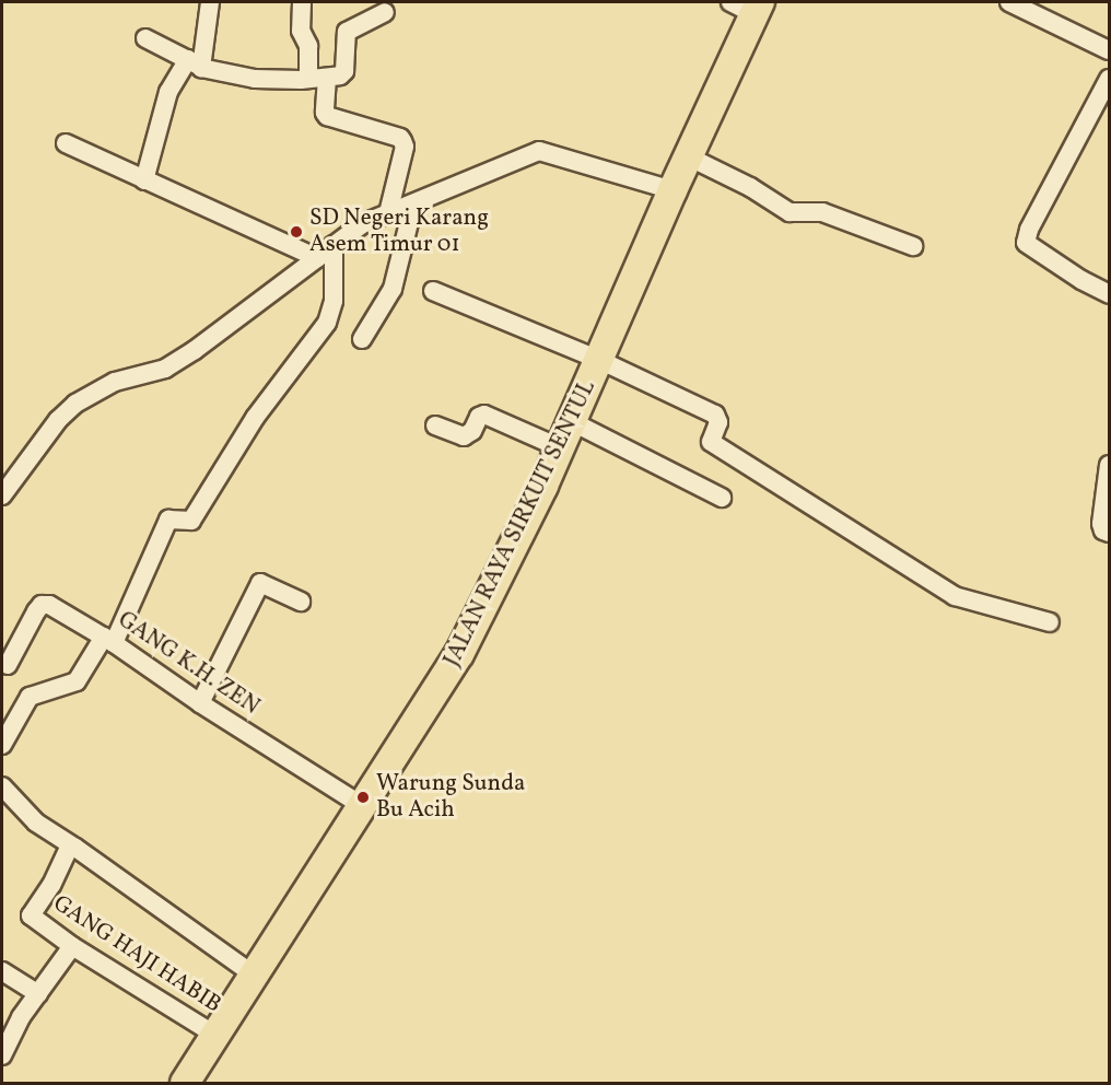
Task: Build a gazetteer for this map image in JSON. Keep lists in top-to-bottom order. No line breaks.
{"streets":{"main road":["JALAN RAYA SIRKUIT SENTUL"],"street":["GANG K.H. ZEN","GANG HAJI HABIB"]},"crossings":[["JALAN RAYA SIRKUIT SENTUL","GANG K.H. ZEN"],["JALAN RAYA SIRKUIT SENTUL","GANG HAJI HABIB"]],"places":["SD Negeri Karang Asem Timur 01","Warung Sunda Bu Acih"]}
